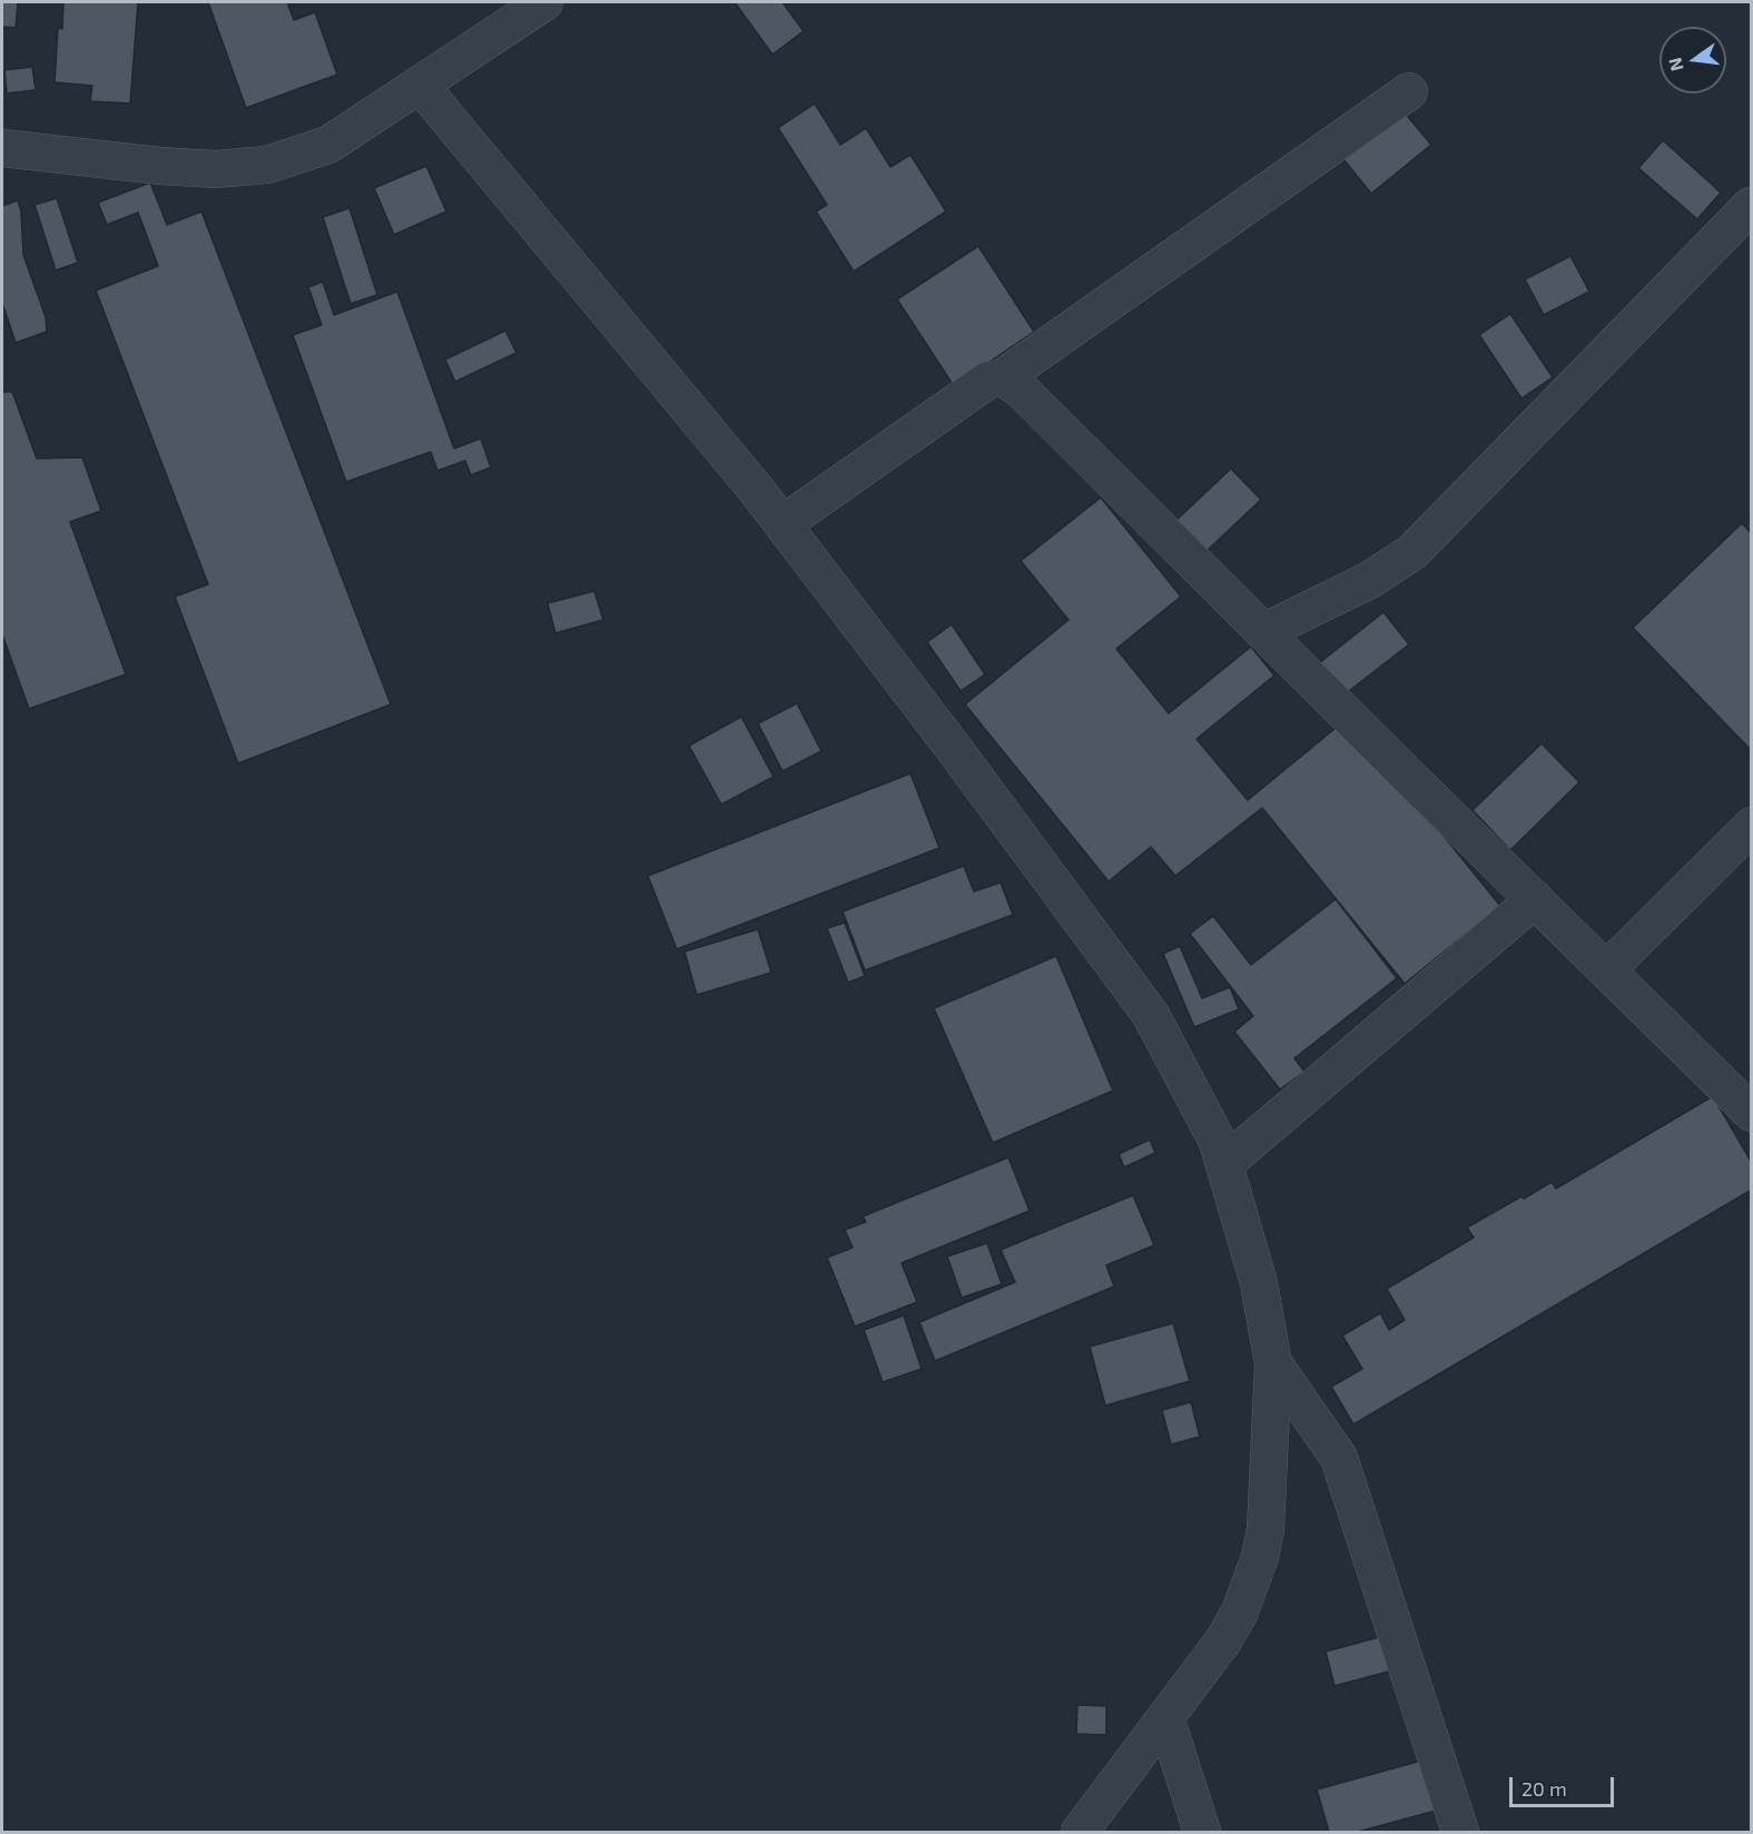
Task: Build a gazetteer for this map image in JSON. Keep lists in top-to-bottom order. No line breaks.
{"scale_bar":"20 m","north":"left"}
